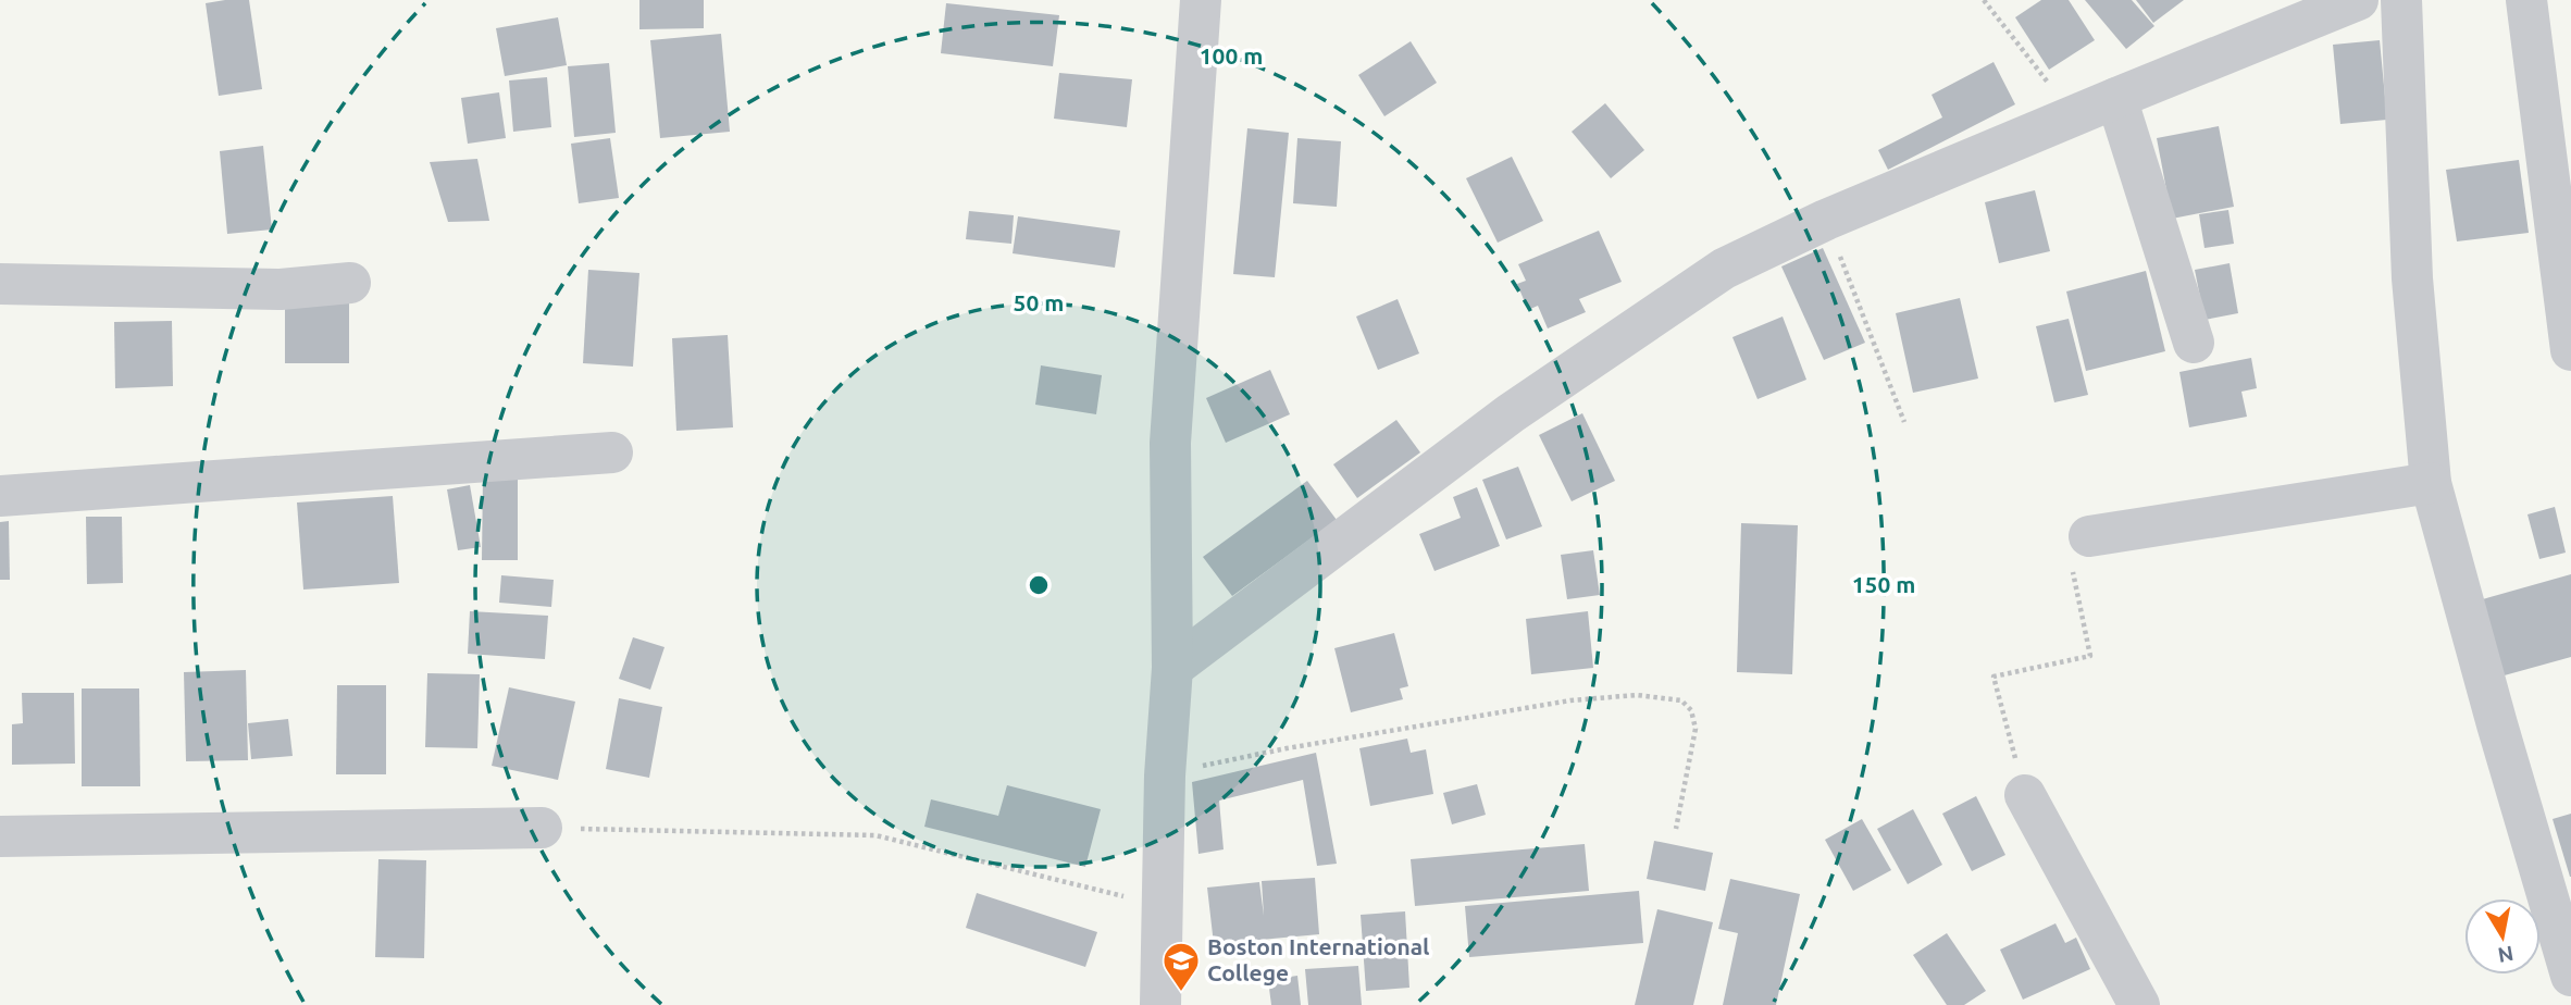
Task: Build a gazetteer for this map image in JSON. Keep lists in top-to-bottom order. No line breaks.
{"places":{"school or university":["Boston International College"]},"north":"bottom","rings":["100 m","50 m","150 m"]}
